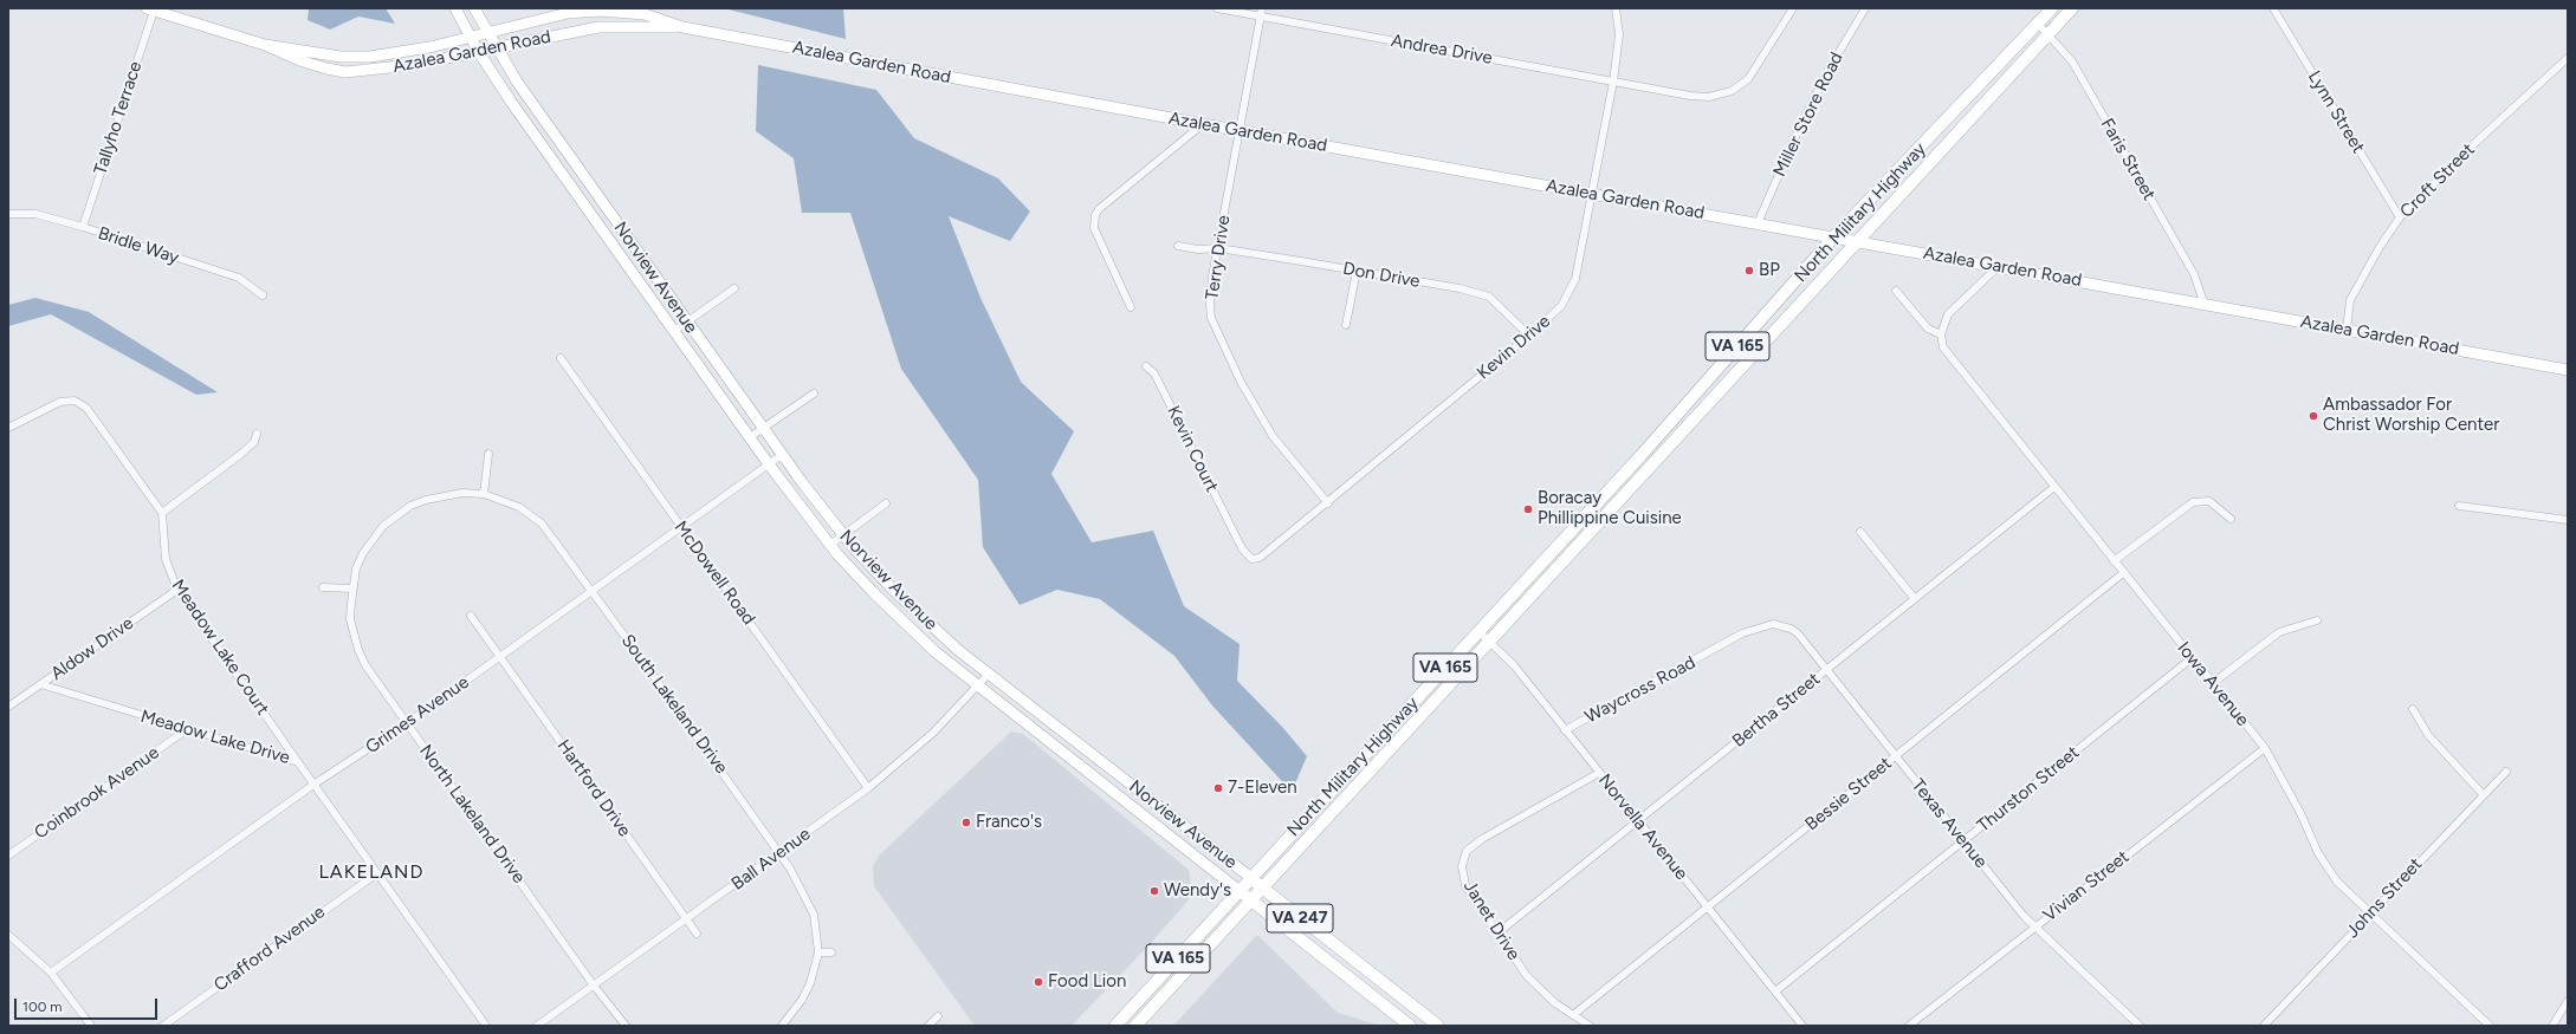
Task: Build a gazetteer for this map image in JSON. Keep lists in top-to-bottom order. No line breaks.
{"streets":{"main road":["Azalea Garden Road","North Military Highway","Norview Avenue","VA 165","VA 247"],"street":["Andrea Drive","Lynn Street","Miller Store Road","Tallyho Terrace","Faris Street","Croft Street","Bridle Way","Terry Drive","Don Drive","Kevin Drive","Kevin Court","McDowell Road","Meadow Lake Court","Aldow Drive","Iowa Avenue","Waycross Road","South Lakeland Drive","Bertha Street","Grimes Avenue","Meadow Lake Drive","Hartford Drive","Thurston Street","Coinbrook Avenue","Bessie Street","North Lakeland Drive","Texas Avenue","Norvella Avenue","Ball Avenue","Vivian Street","Johns Street","Janet Drive","Crafford Avenue"]},"crossings":[["Andrea Drive","Terry Drive"],["Andrea Drive","Kevin Drive"],["Azalea Garden Road","Miller Store Road"],["Azalea Garden Road","Tallyho Terrace"],["Azalea Garden Road","Faris Street"],["Azalea Garden Road","Croft Street"],["Azalea Garden Road","North Military Highway"],["Azalea Garden Road","Terry Drive"],["Azalea Garden Road","Norview Avenue"],["Azalea Garden Road","Kevin Drive"],["Lynn Street","Croft Street"],["Tallyho Terrace","Bridle Way"],["Faris Street","North Military Highway"],["North Military Highway","Norview Avenue"],["North Military Highway","Norvella Avenue"],["Terry Drive","Don Drive"],["Terry Drive","Kevin Drive"],["Don Drive","Kevin Drive"],["Norview Avenue","Grimes Avenue"],["Norview Avenue","Ball Avenue"],["Kevin Drive","Kevin Court"],["McDowell Road","Grimes Avenue"],["McDowell Road","Ball Avenue"],["Meadow Lake Court","Aldow Drive"],["Meadow Lake Court","Meadow Lake Drive"],["Aldow Drive","Meadow Lake Drive"],["Iowa Avenue","Bertha Street"],["Iowa Avenue","Thurston Street"],["Iowa Avenue","Bessie Street"],["Iowa Avenue","Vivian Street"],["Iowa Avenue","Johns Street"],["Waycross Road","Texas Avenue"],["Waycross Road","Norvella Avenue"],["South Lakeland Drive","Grimes Avenue"],["South Lakeland Drive","North Lakeland Drive"],["South Lakeland Drive","Ball Avenue"],["Bertha Street","Texas Avenue"],["Bertha Street","Norvella Avenue"],["Bertha Street","Janet Drive"],["Grimes Avenue","Meadow Lake Drive"],["Grimes Avenue","Hartford Drive"],["Grimes Avenue","North Lakeland Drive"],["Meadow Lake Drive","Coinbrook Avenue"],["Meadow Lake Drive","Crafford Avenue"],["Hartford Drive","Ball Avenue"],["Thurston Street","Texas Avenue"],["Thurston Street","Norvella Avenue"],["Bessie Street","Texas Avenue"],["Bessie Street","Norvella Avenue"],["Bessie Street","Janet Drive"],["North Lakeland Drive","Ball Avenue"],["Texas Avenue","Vivian Street"],["Norvella Avenue","Janet Drive"]],"districts":["LAKELAND"],"places":["BP","Ambassador For Christ Worship Center","Boracay Phillippine Cuisine","7-Eleven","Franco's","Wendy's","Food Lion"],"scale_bar":"100 m"}
